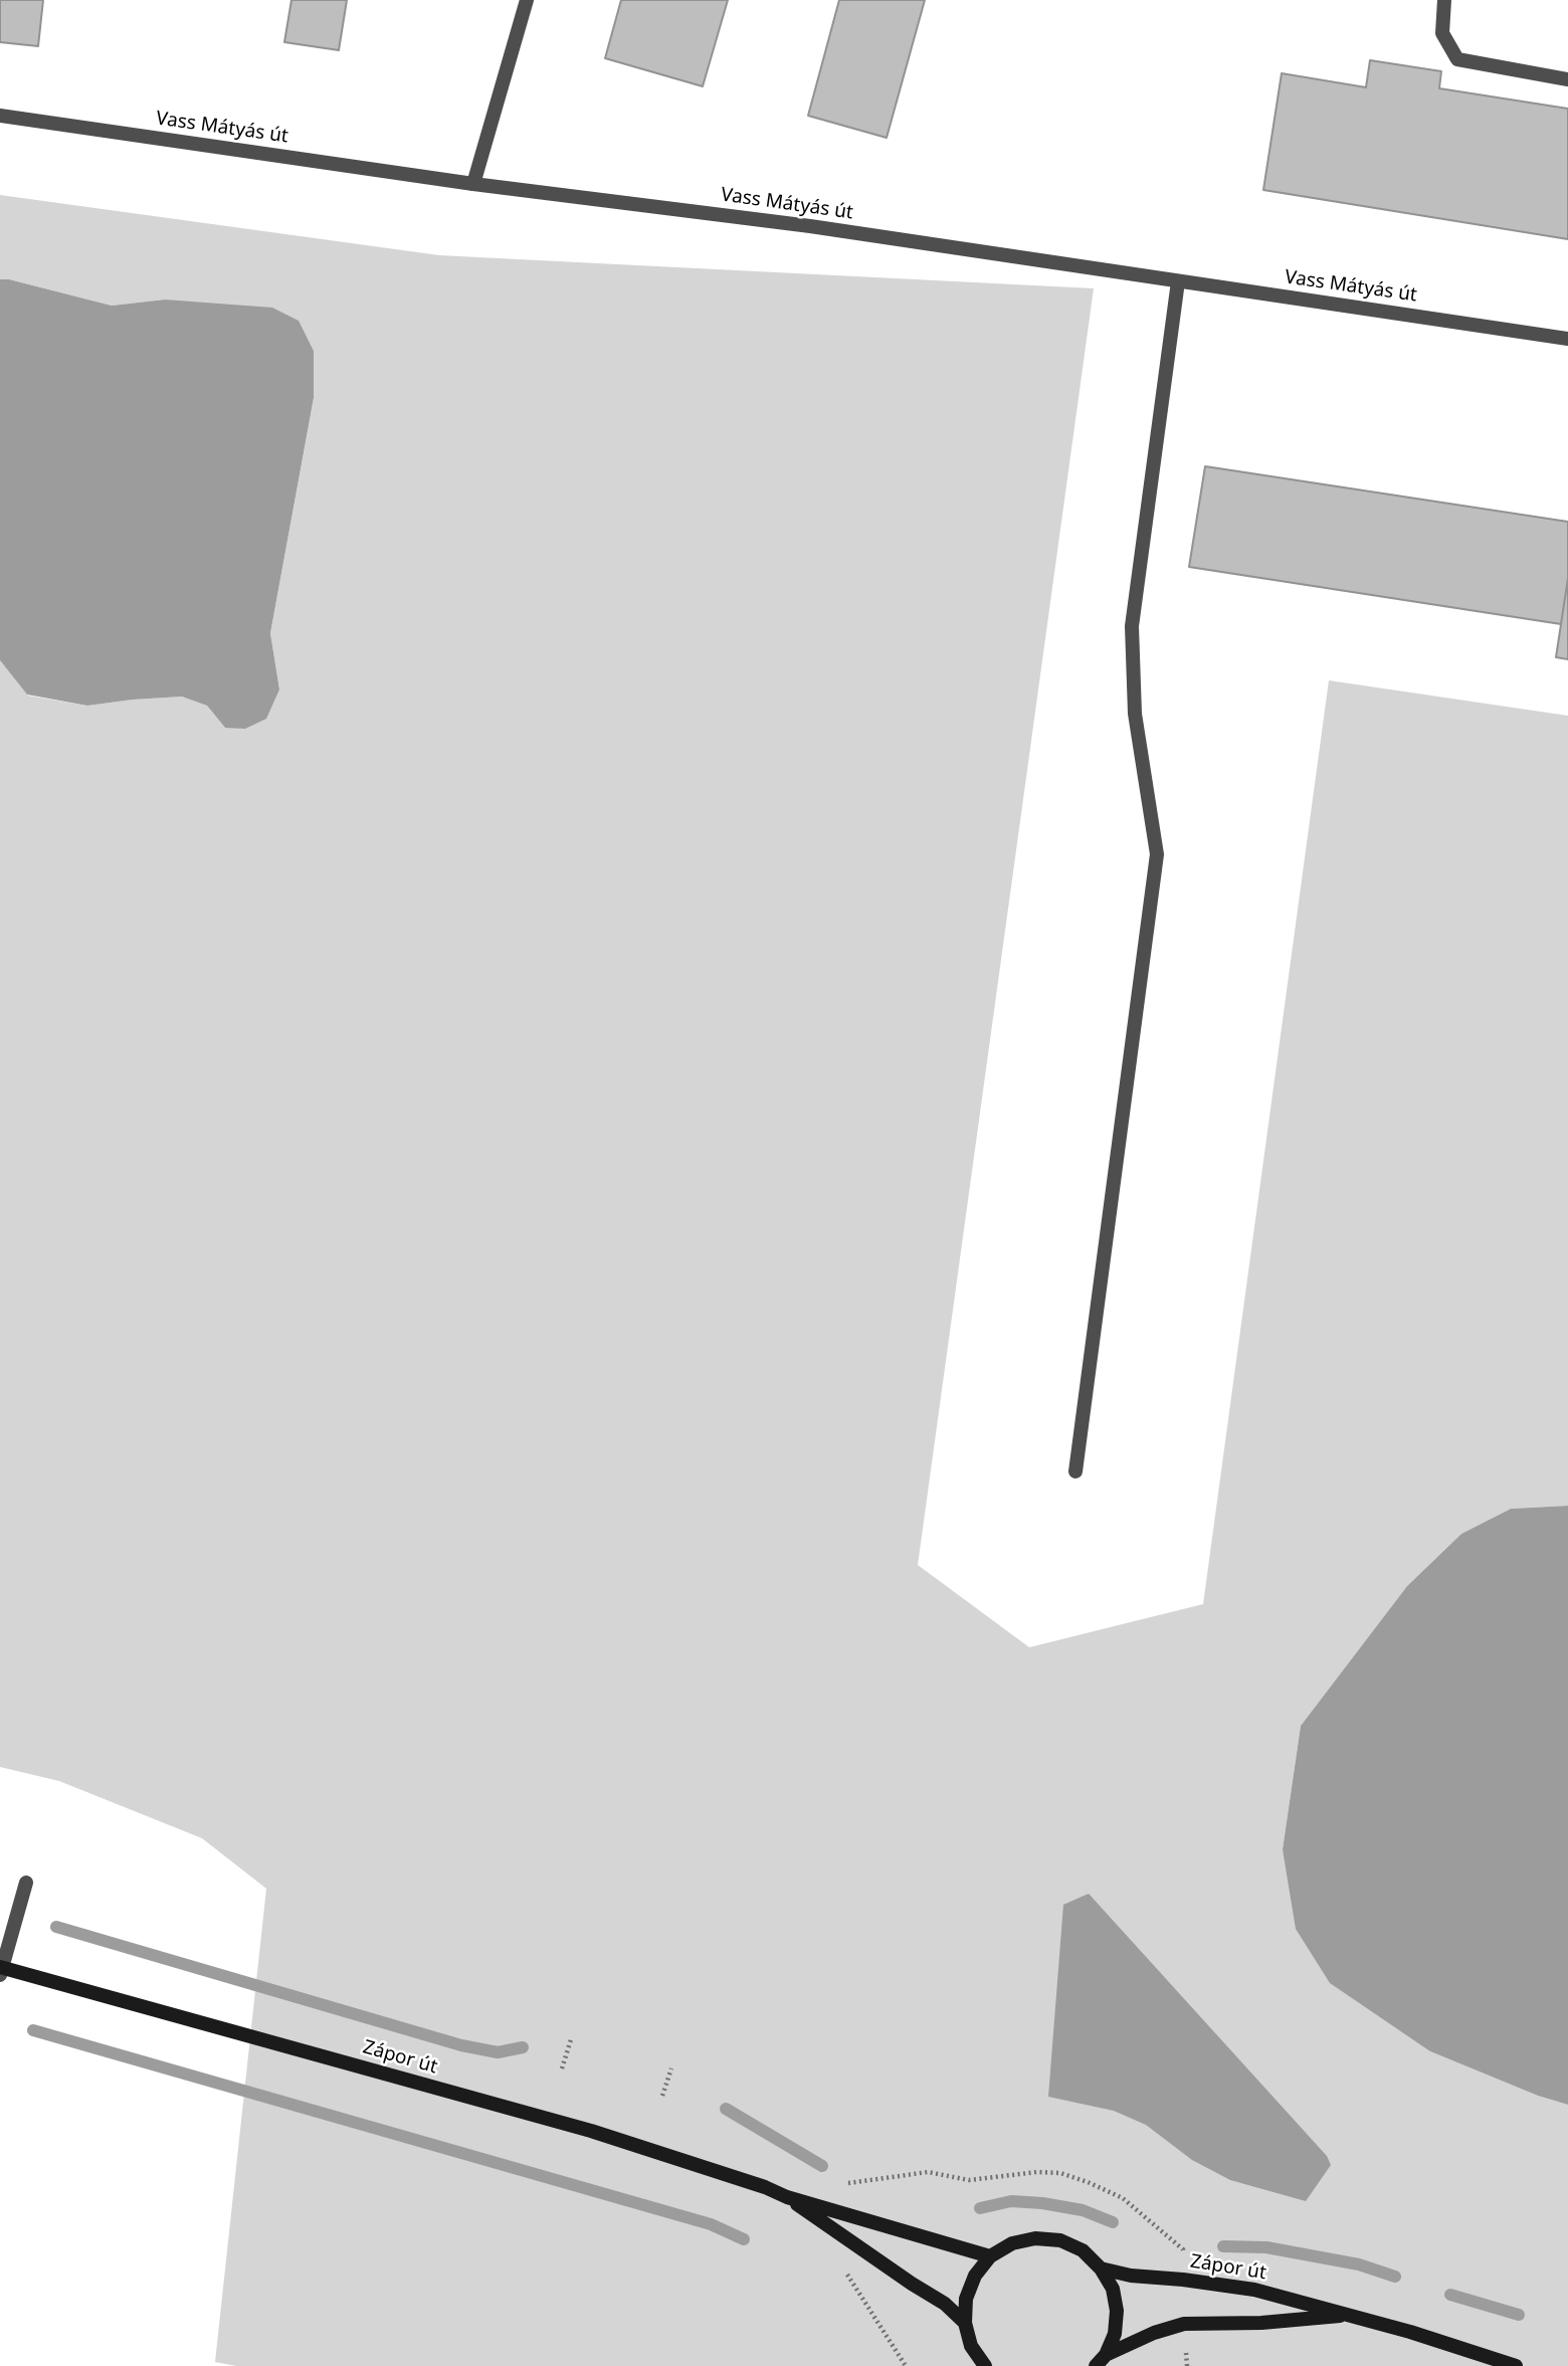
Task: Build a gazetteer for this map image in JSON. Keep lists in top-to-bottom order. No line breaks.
{"streets":{"street":["Vass Mátyás út","Zápor út"]}}
